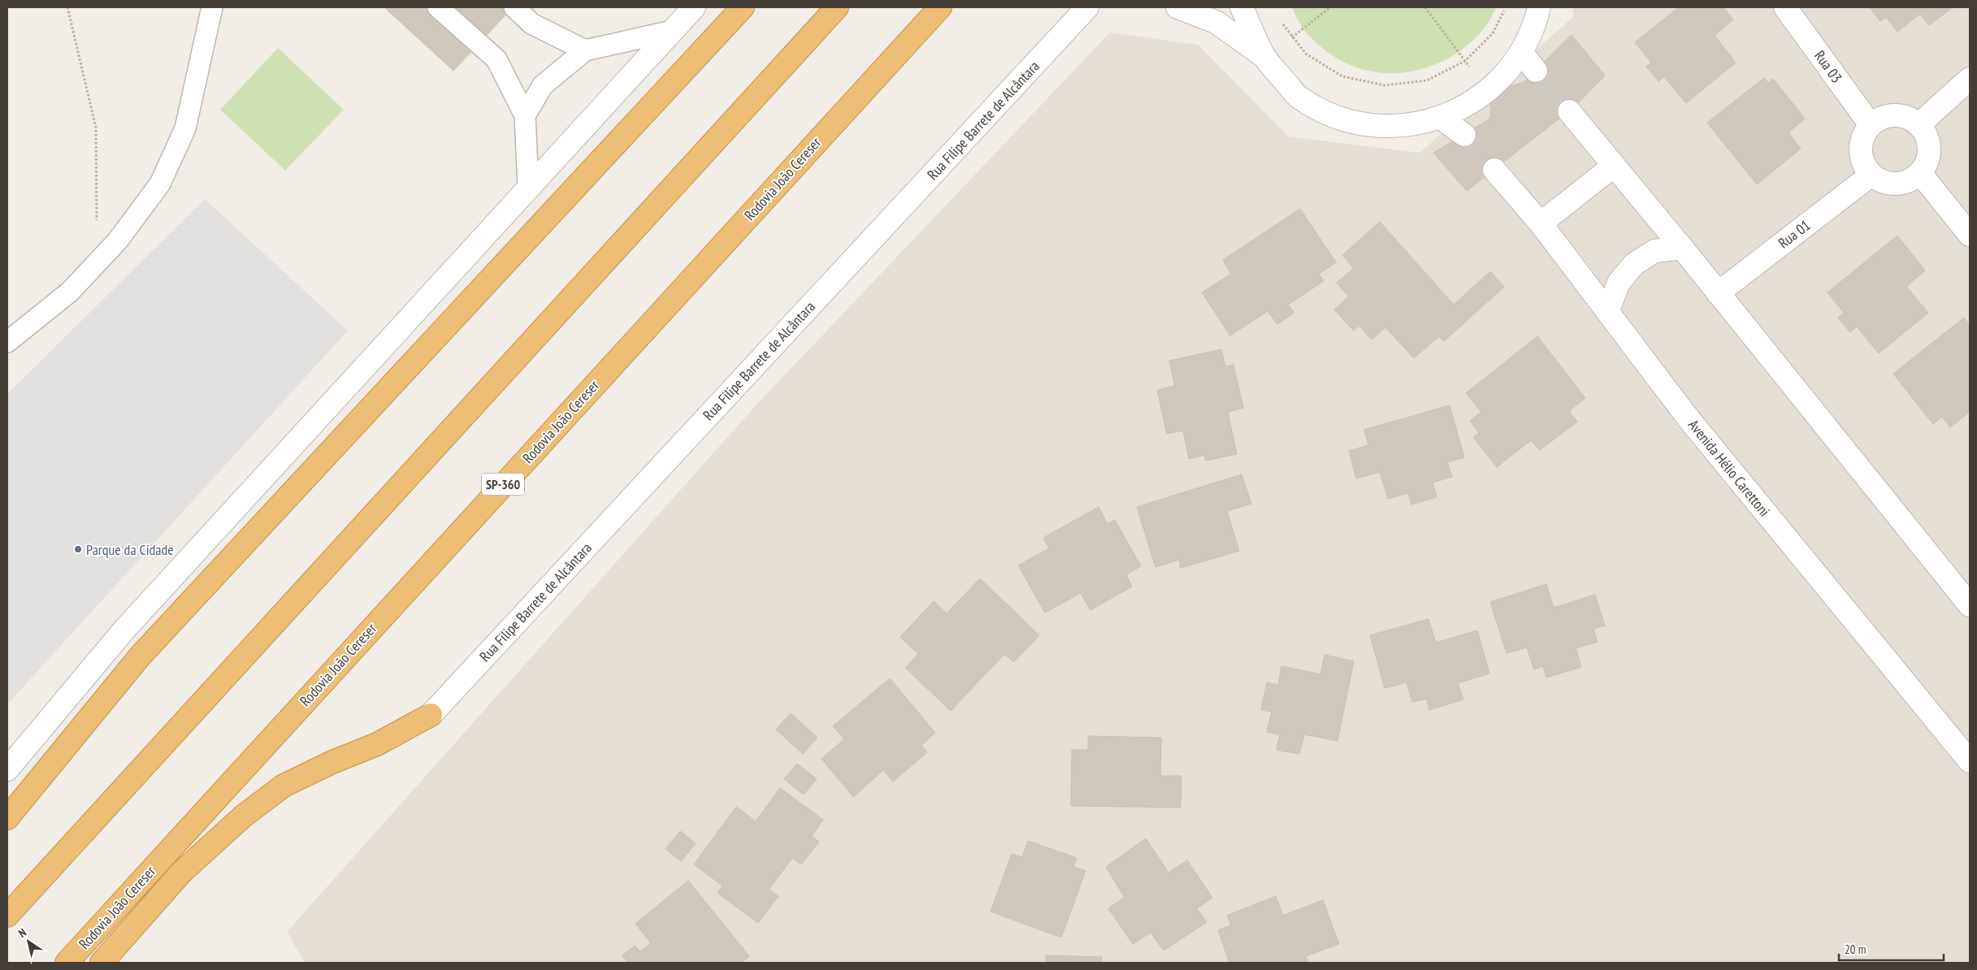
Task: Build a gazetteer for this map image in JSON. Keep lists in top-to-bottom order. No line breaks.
{"streets":{"highway":["Rodovia João Cereser","SP-360"],"street":["Rua 03","Rua Filipe Barrete de Alcântara","Rua 01","Avenida Hélio Carettoni"]},"crossings":[["Rua 03","Rua 01"]],"places":["Parque da Cidade"],"scale_bar":"20 m","north":"top left"}
